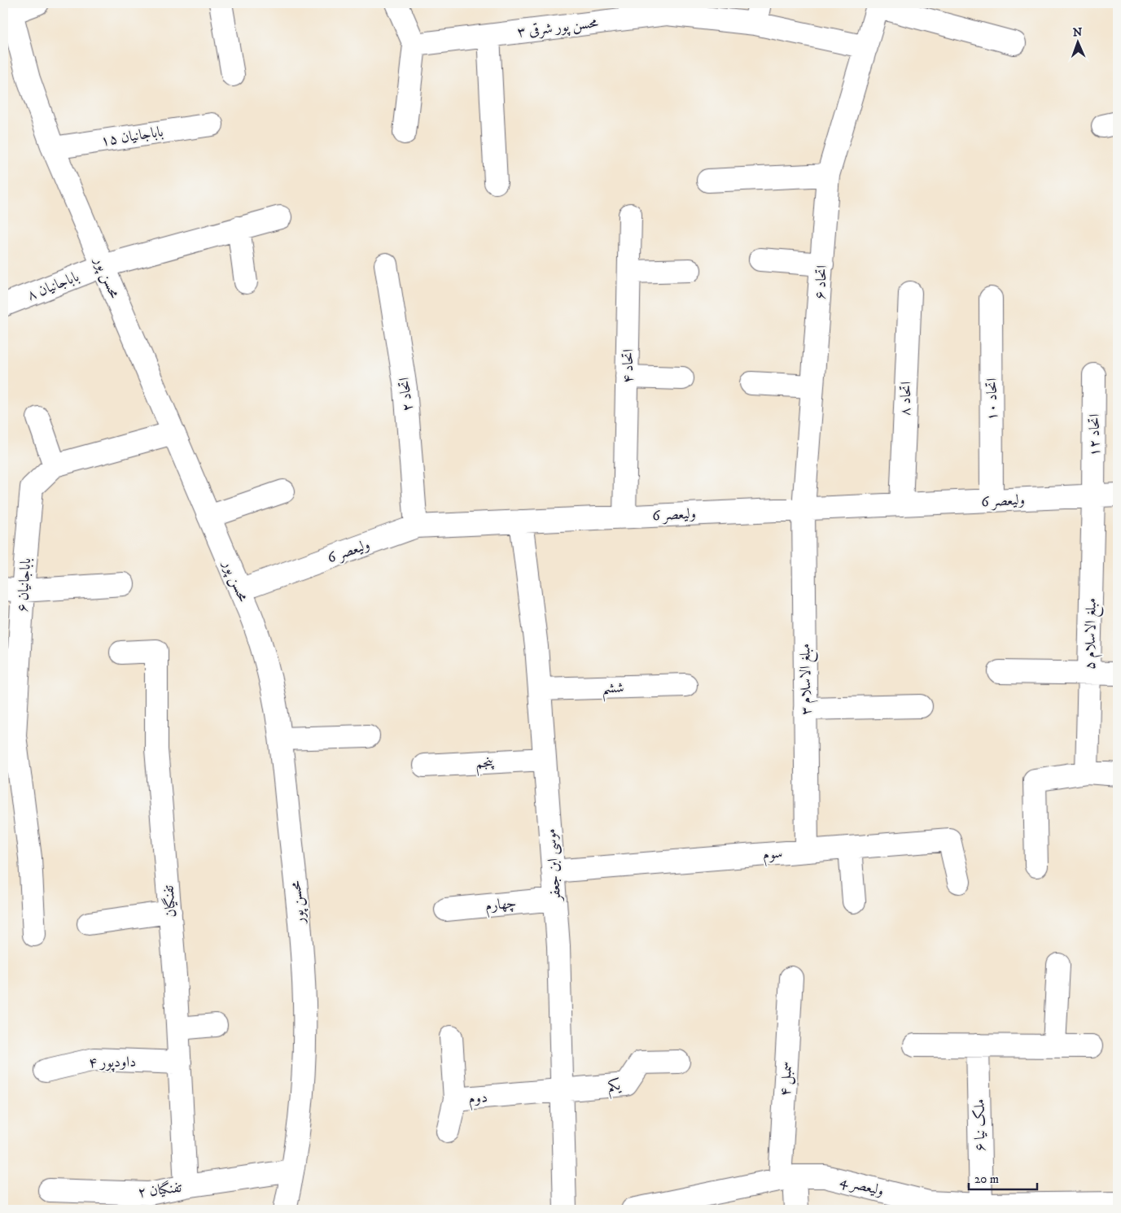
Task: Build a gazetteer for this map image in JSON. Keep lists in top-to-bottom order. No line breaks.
{"streets":{"street":["محسن پور شرقی ۳","باباجانیان ۱۵","محسن پور","اتحاد ۶","باباجانیان ۸","اتحاد ۴","اتحاد ۲","اتحاد ۸","اتحاد ۱۰","اتحاد ۱۲","ولیعصر 6","باباجانیان ۶","مبلغ الاسلام ۵","مبلغ الاسلام ۳","ششم","پنجم","سوم","موسی ابن جعفر","تفنگیان","چهارم","داودپور ۴","سمبل ۴","یکم","دوم","ملک نیا ۶","ولیعصر 4","تفنگیان ۲"]},"crossings":[["محسن پور شرقی ۳","اتحاد ۶"],["باباجانیان ۱۵","محسن پور"],["محسن پور","باباجانیان ۸"],["محسن پور","ولیعصر 6"],["محسن پور","باباجانیان ۶"],["محسن پور","تفنگیان ۲"],["اتحاد ۶","ولیعصر 6"],["اتحاد ۶","مبلغ الاسلام ۳"],["اتحاد ۴","ولیعصر 6"],["اتحاد ۲","ولیعصر 6"],["اتحاد ۸","ولیعصر 6"],["اتحاد ۱۰","ولیعصر 6"],["اتحاد ۱۲","ولیعصر 6"],["اتحاد ۱۲","مبلغ الاسلام ۵"],["ولیعصر 6","مبلغ الاسلام ۵"],["ولیعصر 6","مبلغ الاسلام ۳"],["ولیعصر 6","موسی ابن جعفر"],["مبلغ الاسلام ۳","سوم"],["ششم","موسی ابن جعفر"],["پنجم","موسی ابن جعفر"],["سوم","موسی ابن جعفر"],["موسی ابن جعفر","چهارم"],["موسی ابن جعفر","یکم"],["موسی ابن جعفر","دوم"],["تفنگیان","داودپور ۴"],["تفنگیان","تفنگیان ۲"],["سمبل ۴","ولیعصر 4"],["یکم","دوم"],["ملک نیا ۶","ولیعصر 4"]],"scale_bar":"20 m","north":"top"}
